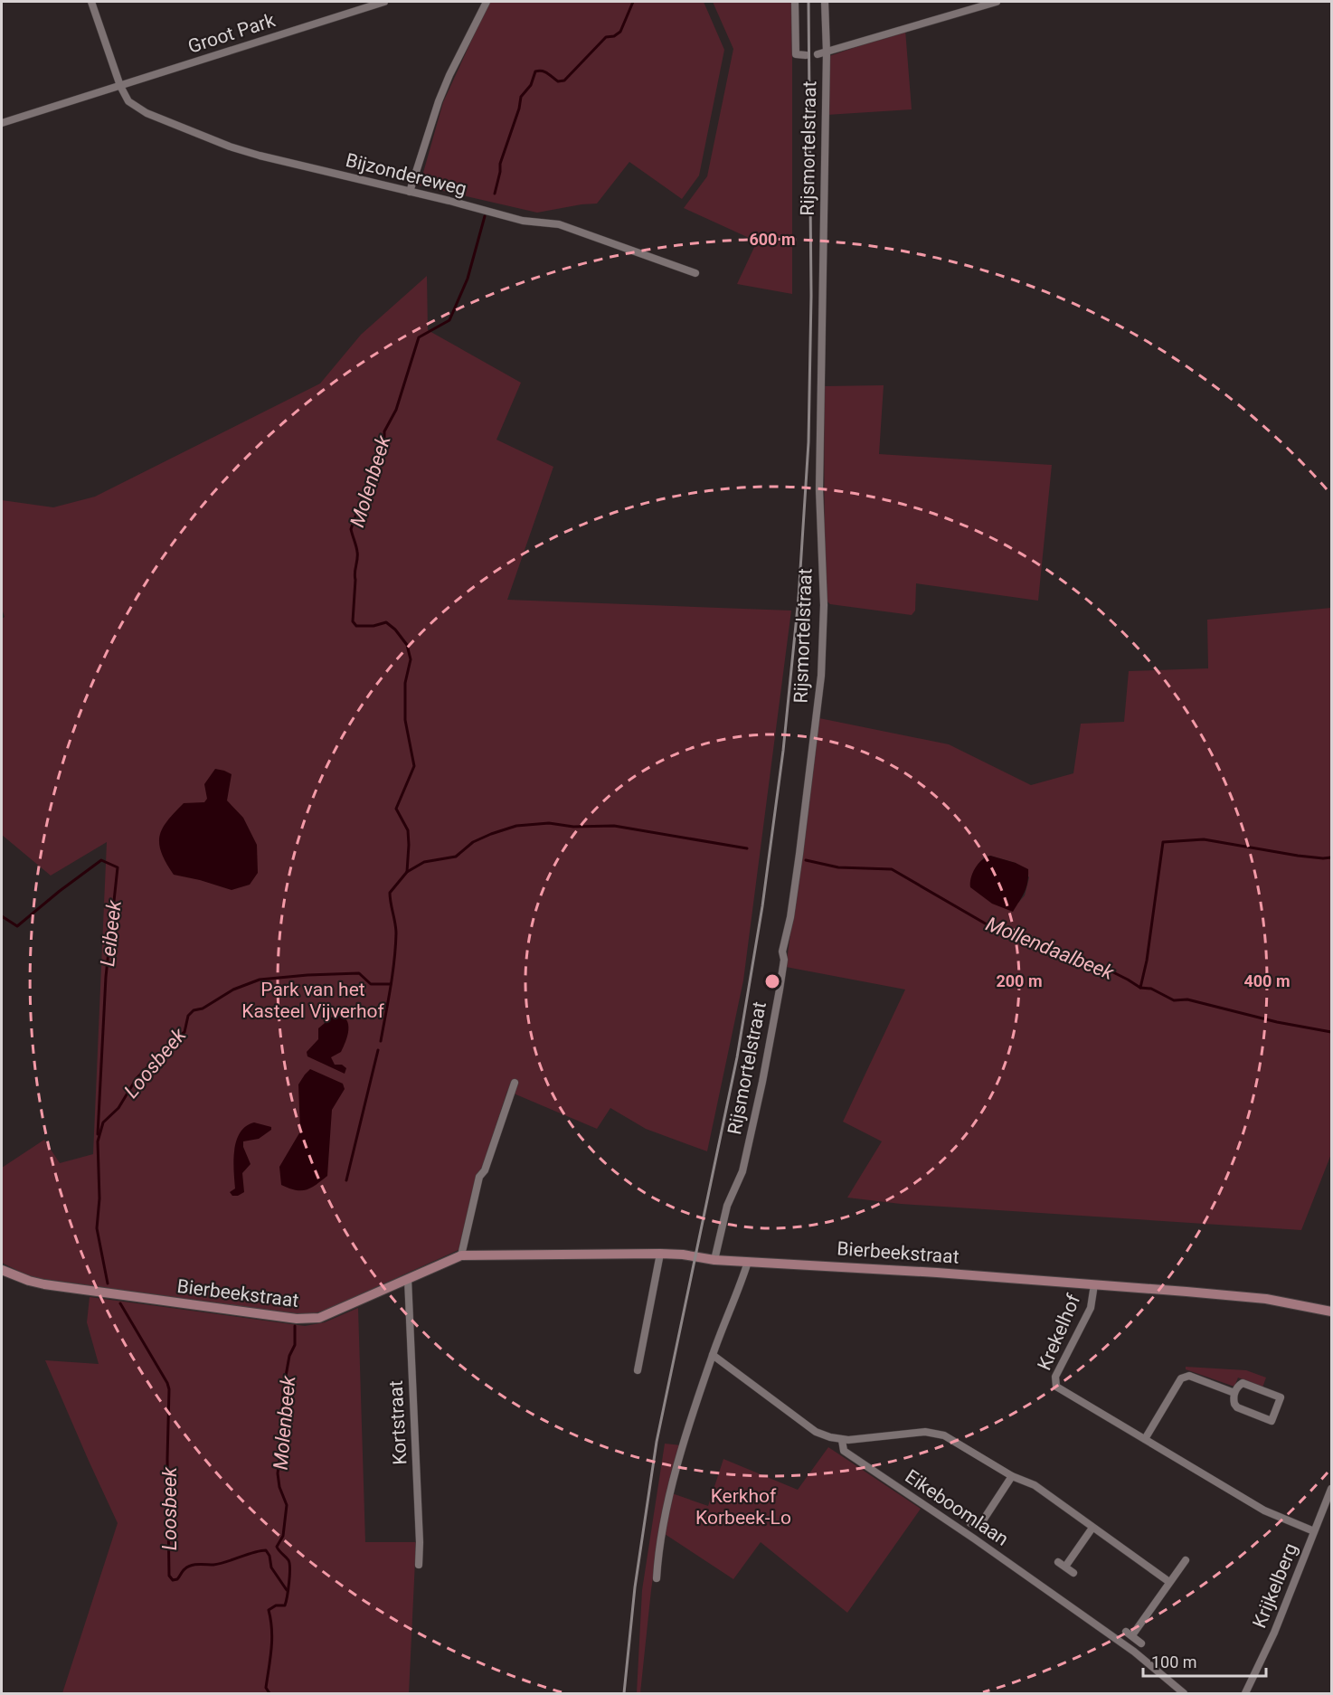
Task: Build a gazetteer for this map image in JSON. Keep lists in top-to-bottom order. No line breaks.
{"streets":{"street":["Groot Park","Rijsmortelstraat","Bijzondereweg","Bierbeekstraat","Krekelhof","Kortstraat","Eikeboomlaan","Krijkelberg"]},"crossings":[["Groot Park","Bijzondereweg"],["Rijsmortelstraat","Bierbeekstraat"],["Bierbeekstraat","Krekelhof"],["Bierbeekstraat","Kortstraat"],["Krekelhof","Krijkelberg"]],"water":["Molenbeek","Leibeek","Mollendaalbeek","Loosbeek"],"parks":["Park van het Kasteel Vijverhof","Kerkhof Korbeek-Lo"],"scale_bar":"100 m","rings":["600 m","200 m","400 m"]}
